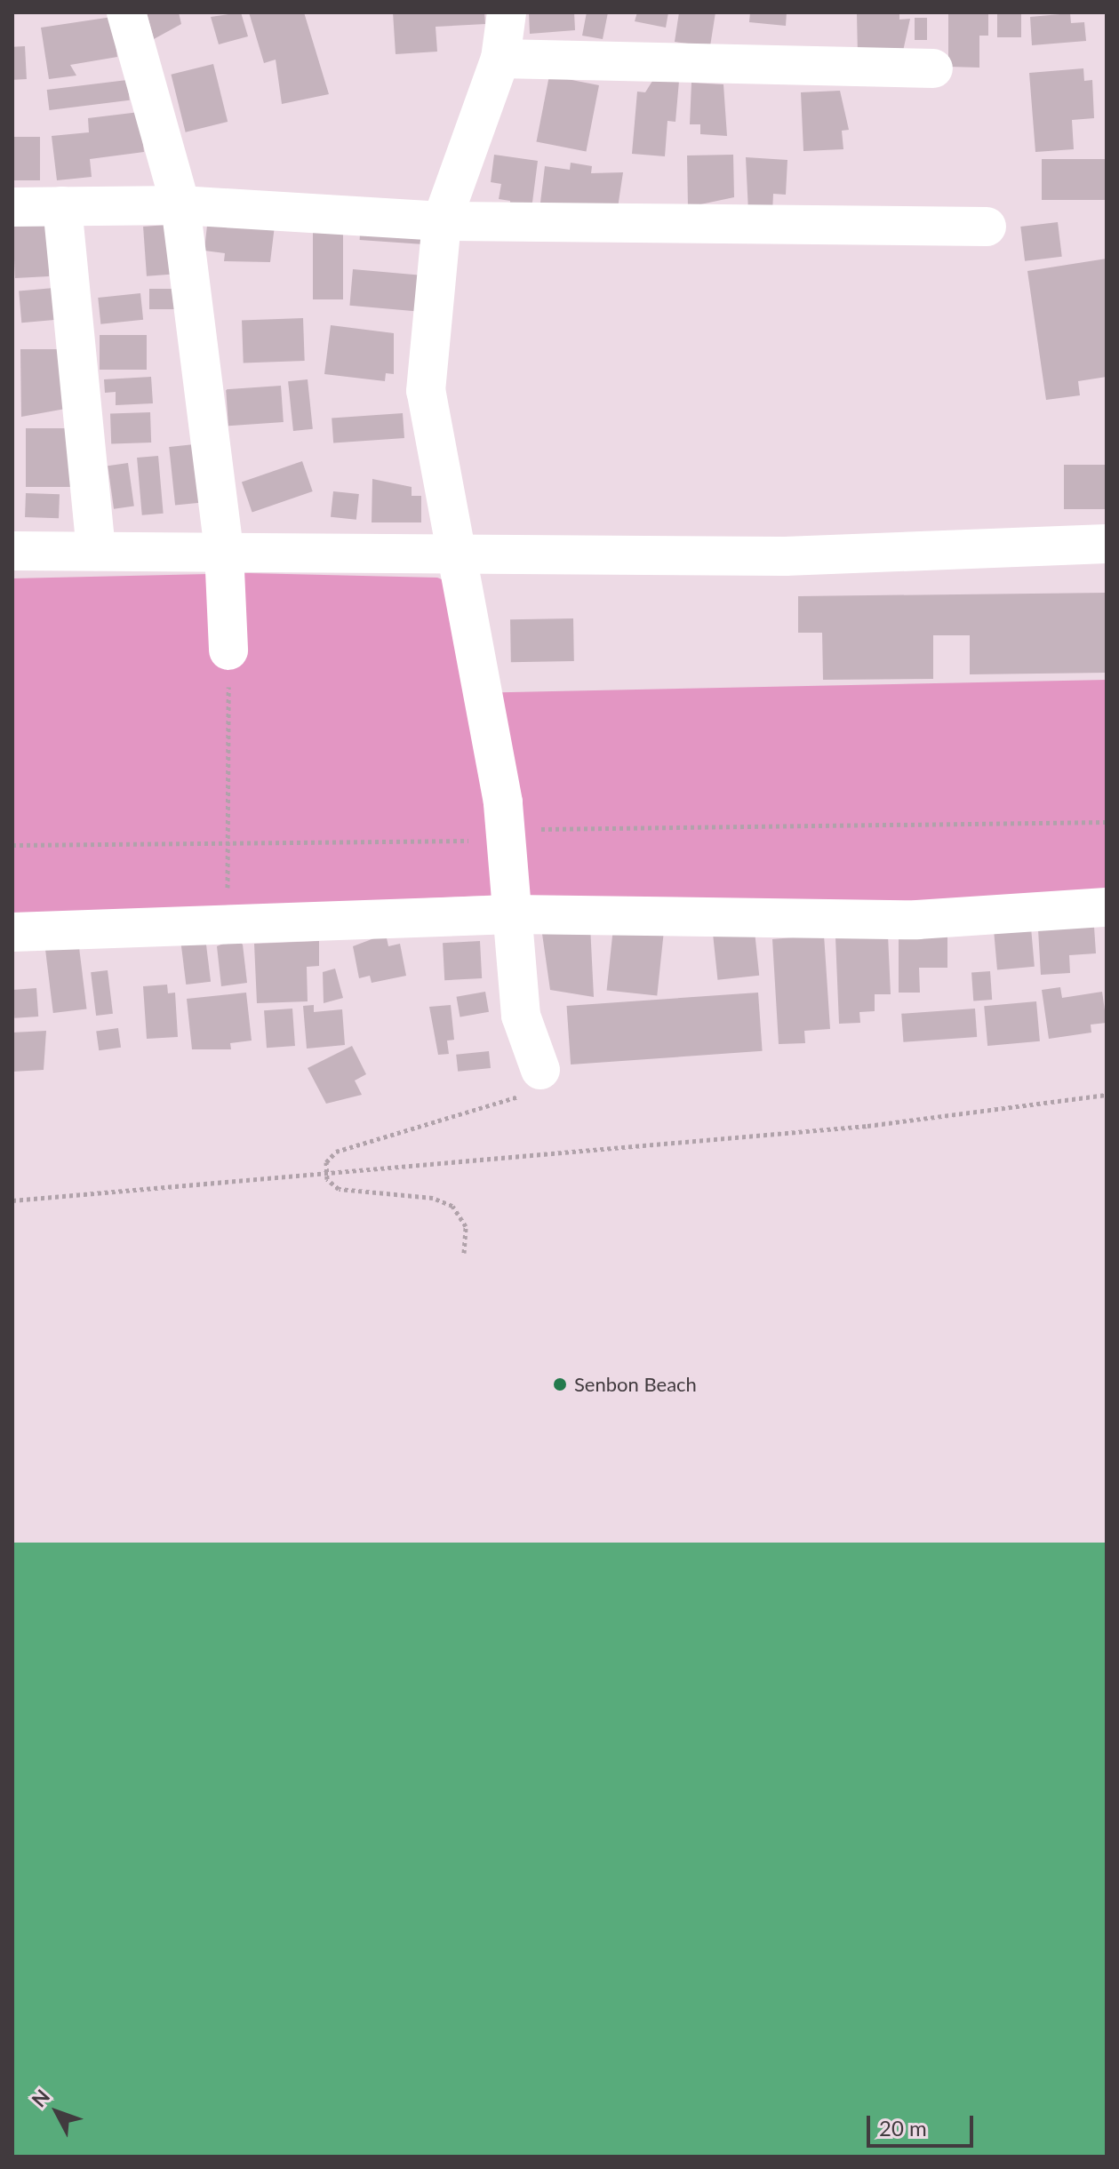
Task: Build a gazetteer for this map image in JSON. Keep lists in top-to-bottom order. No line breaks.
{"places":["Senbon Beach"],"scale_bar":"20 m","north":"top left"}
